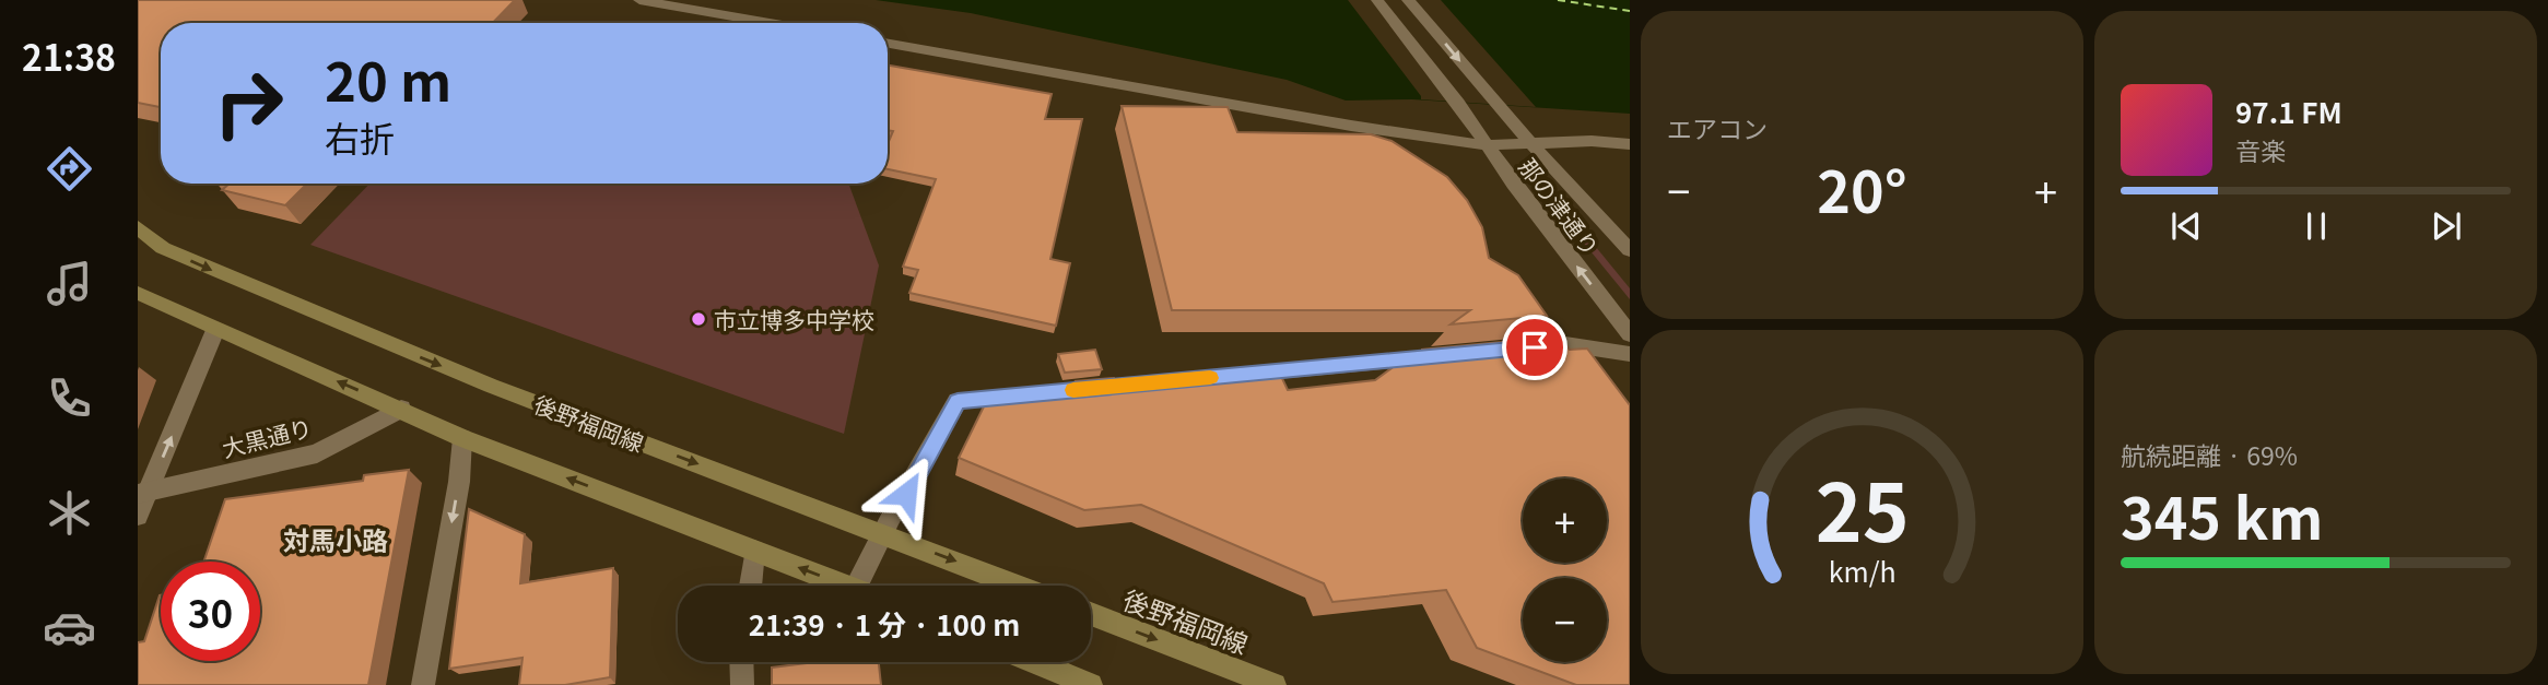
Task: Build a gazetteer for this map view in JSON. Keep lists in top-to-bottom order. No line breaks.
{"streets":{"main road":["後野福岡線"],"street":["那の津通り","大黒通り"]},"districts":["対馬小路"],"places":["市立博多中学校"],"page":{"tabs":"21:38","tile":["エアコン",["航続距離 · 69%","345 km"]],"turn":["20 m","右折"],"song":["97.1 FM","音楽"],"heat":["−","20°","+"],"map_buttons":["+","−"],"limit":"30","trip":"21:39 · 1 分 · 100 m","gauge":["25","km/h"]}}
